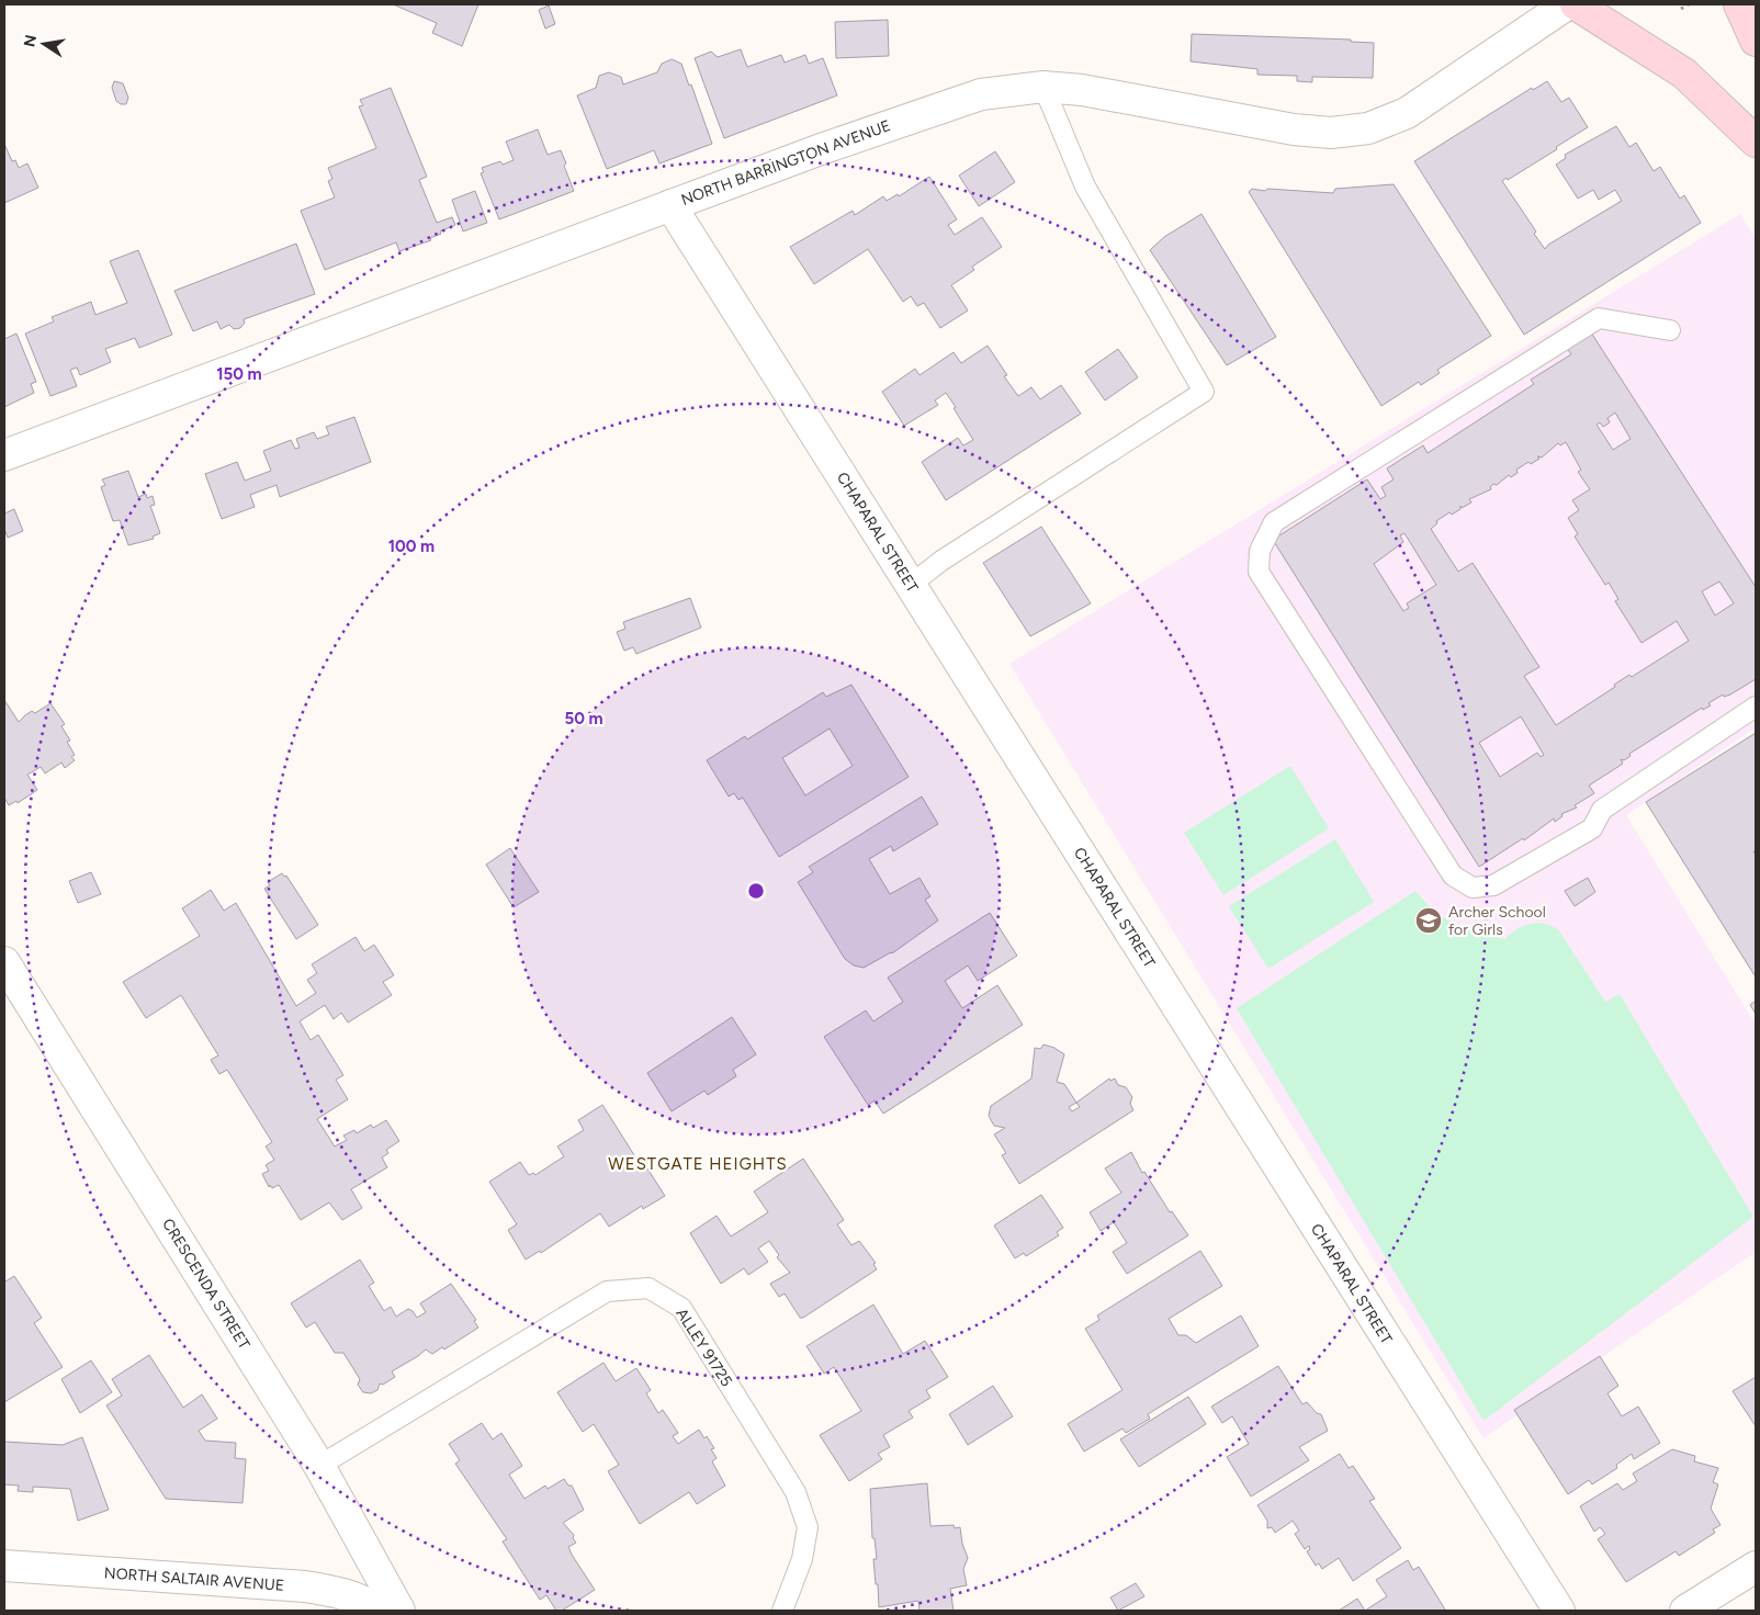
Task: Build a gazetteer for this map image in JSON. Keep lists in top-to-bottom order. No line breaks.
{"streets":{"street":["NORTH BARRINGTON AVENUE","CHAPARAL STREET","CRESCENDA STREET","NORTH SALTAIR AVENUE"],"lane":["ALLEY 91725"]},"crossings":[["NORTH BARRINGTON AVENUE","CHAPARAL STREET"],["CRESCENDA STREET","ALLEY 91725"]],"districts":["WESTGATE HEIGHTS"],"places":{"school or university":["Archer School for Girls"]},"north":"left","rings":["150 m","100 m","50 m"]}
